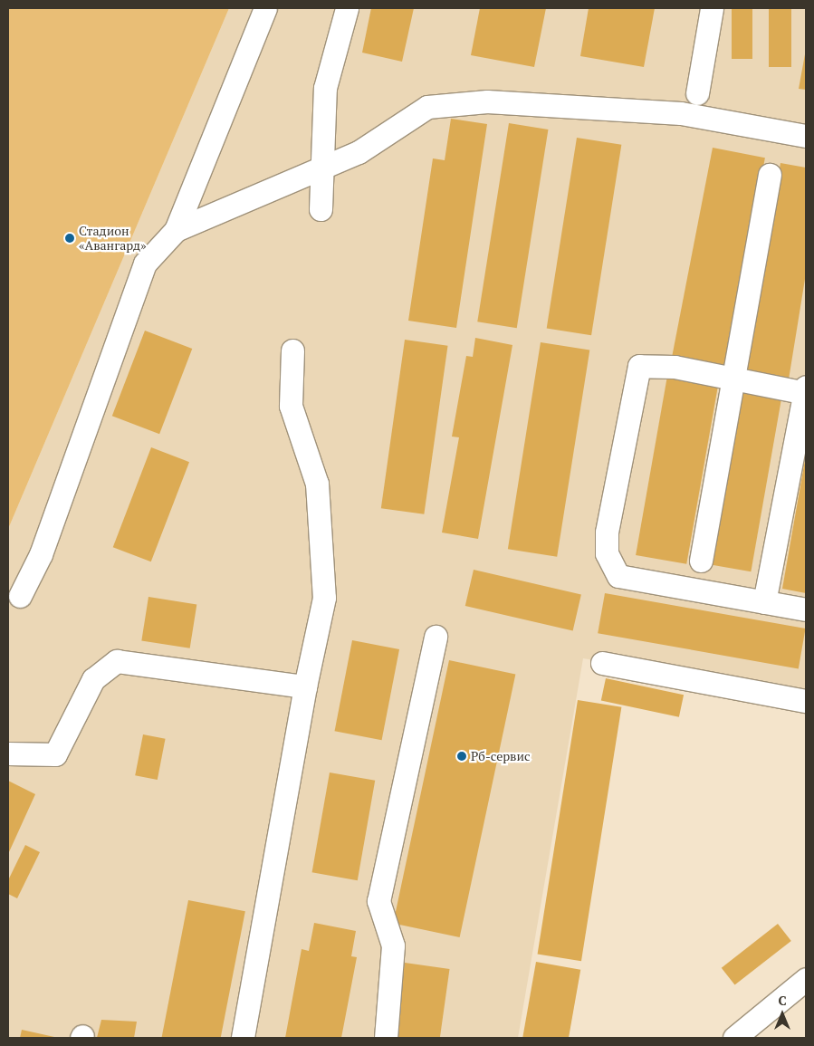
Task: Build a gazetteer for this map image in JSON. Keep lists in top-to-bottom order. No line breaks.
{"places":["Стадион «Авангард»","Рб-сервис"],"north":"top"}
